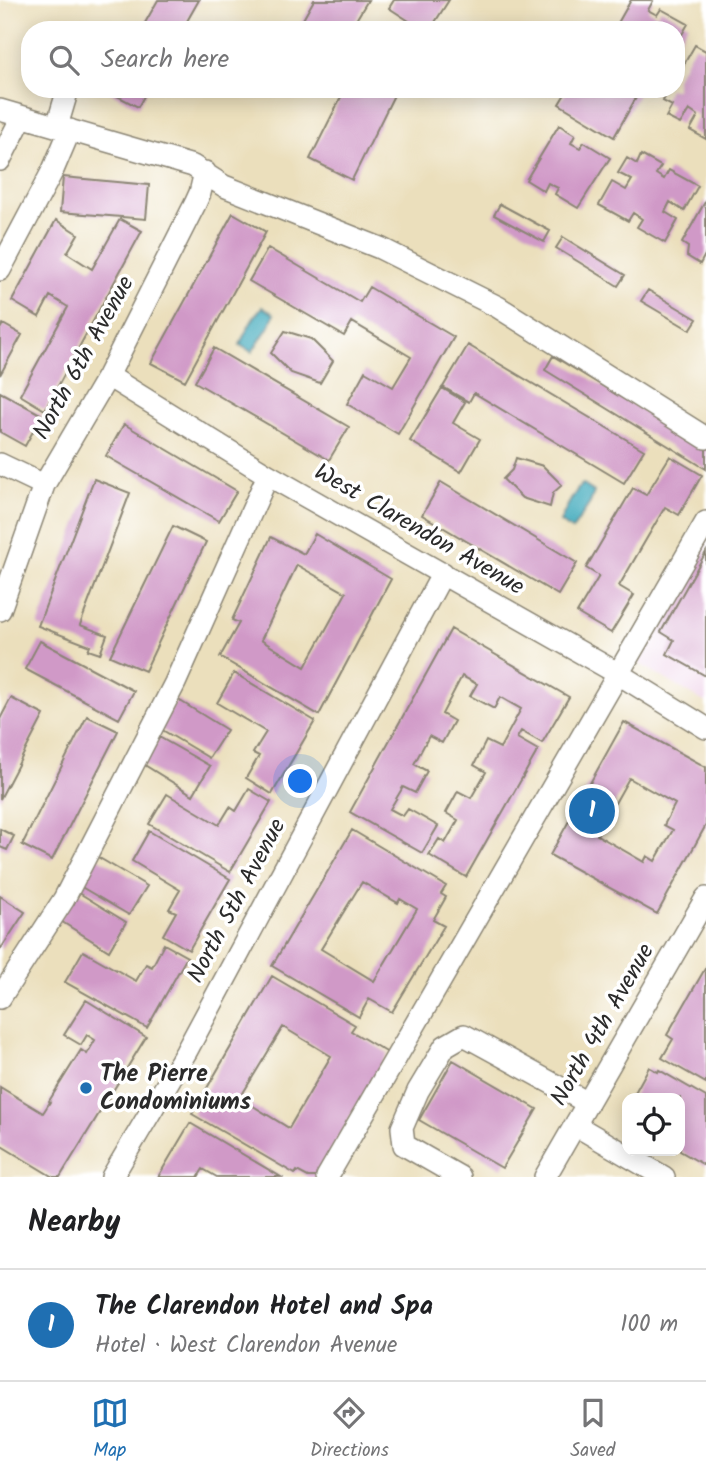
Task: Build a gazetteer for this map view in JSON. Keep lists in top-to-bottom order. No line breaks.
{"streets":{"street":["North 6th Avenue","West Clarendon Avenue","North 5th Avenue","North 4th Avenue"]},"crossings":[["North 6th Avenue","West Clarendon Avenue"],["West Clarendon Avenue","North 5th Avenue"]],"places":["The Pierre Condominiums"],"page":{"search":"Search here","pins":"1","heading":"Nearby","list":[{"mark":"1","name":"The Clarendon Hotel and Spa","note":"Hotel · West Clarendon Avenue","value":"100 m"}],"nav":["Map","Directions","Saved"]}}
